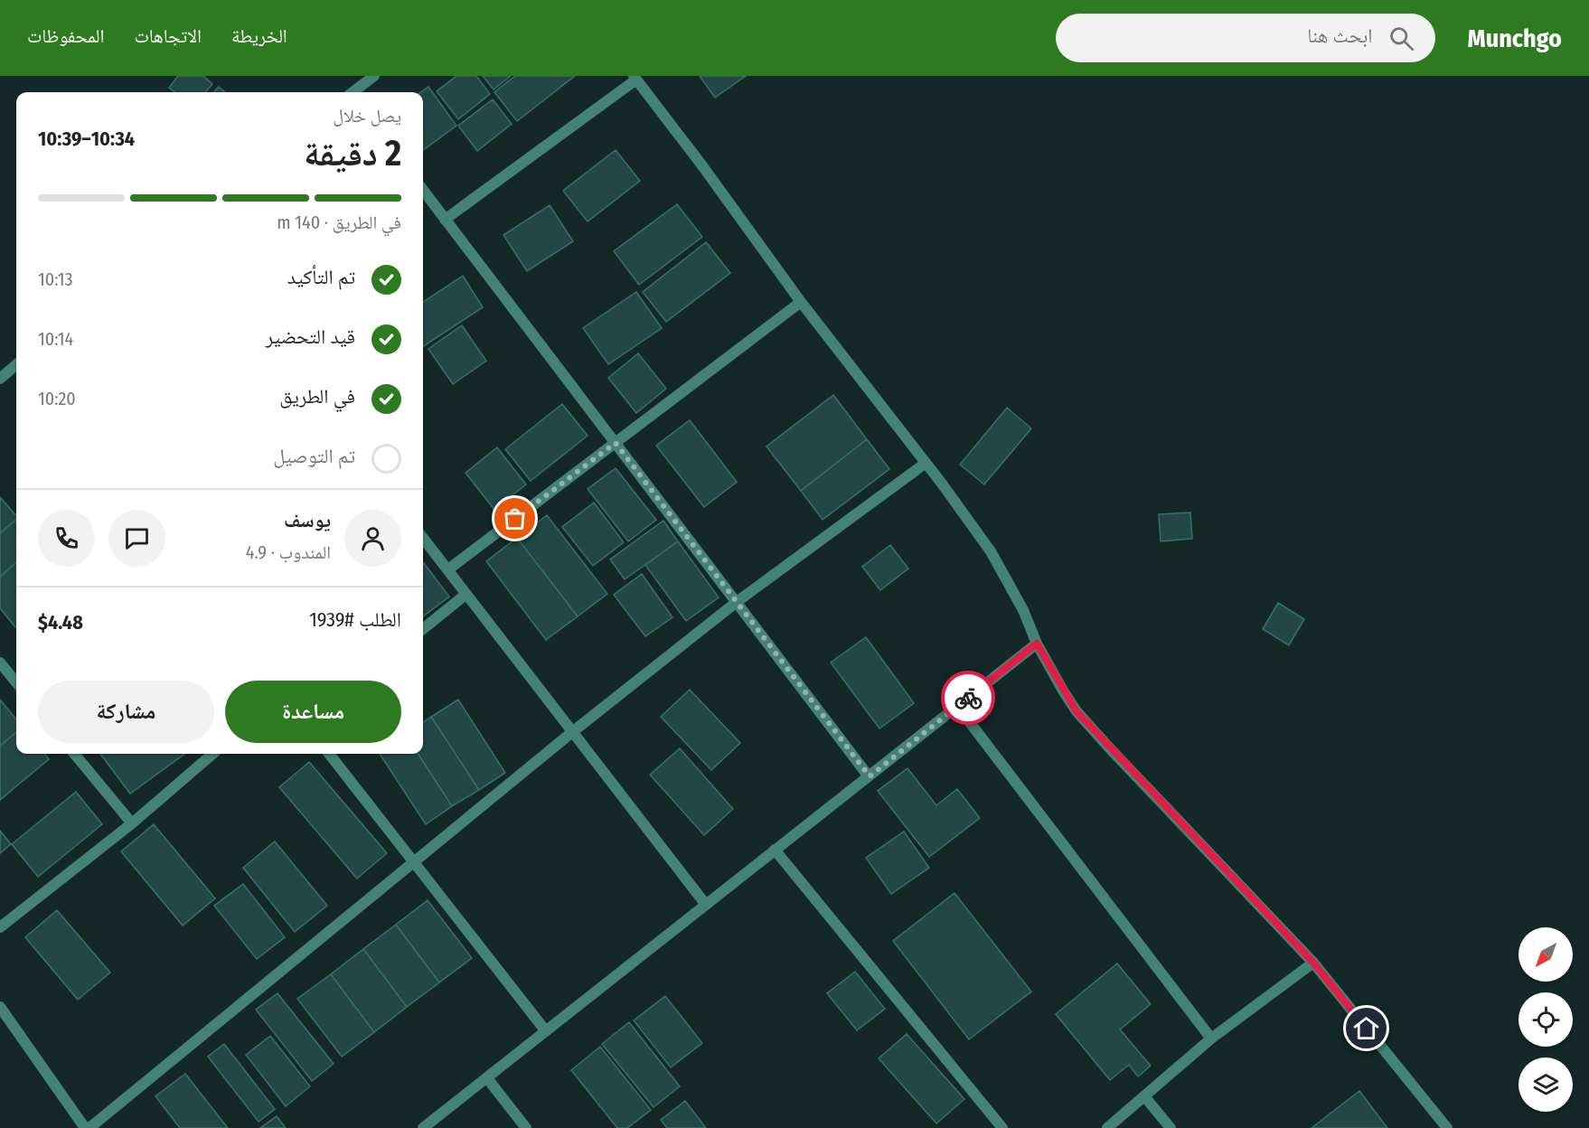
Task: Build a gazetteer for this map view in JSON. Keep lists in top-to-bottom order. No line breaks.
{"north":"bottom left","page":{"header":"Munchgo","search":"ابحث هنا","nav":["الخريطة","الاتجاهات","المحفوظات"],"heading":["2 دقيقة","يصل خلال","10:34–10:39"],"panel":["يوسف","المندوب · 4.9","الطلب #1939","$4.48"],"bar":"في الطريق · 140 m","list":[["تم التأكيد","10:13"],["قيد التحضير","10:14"],["في الطريق","10:20"],"تم التوصيل"],"buttons":["مساعدة","مشاركة"]}}
